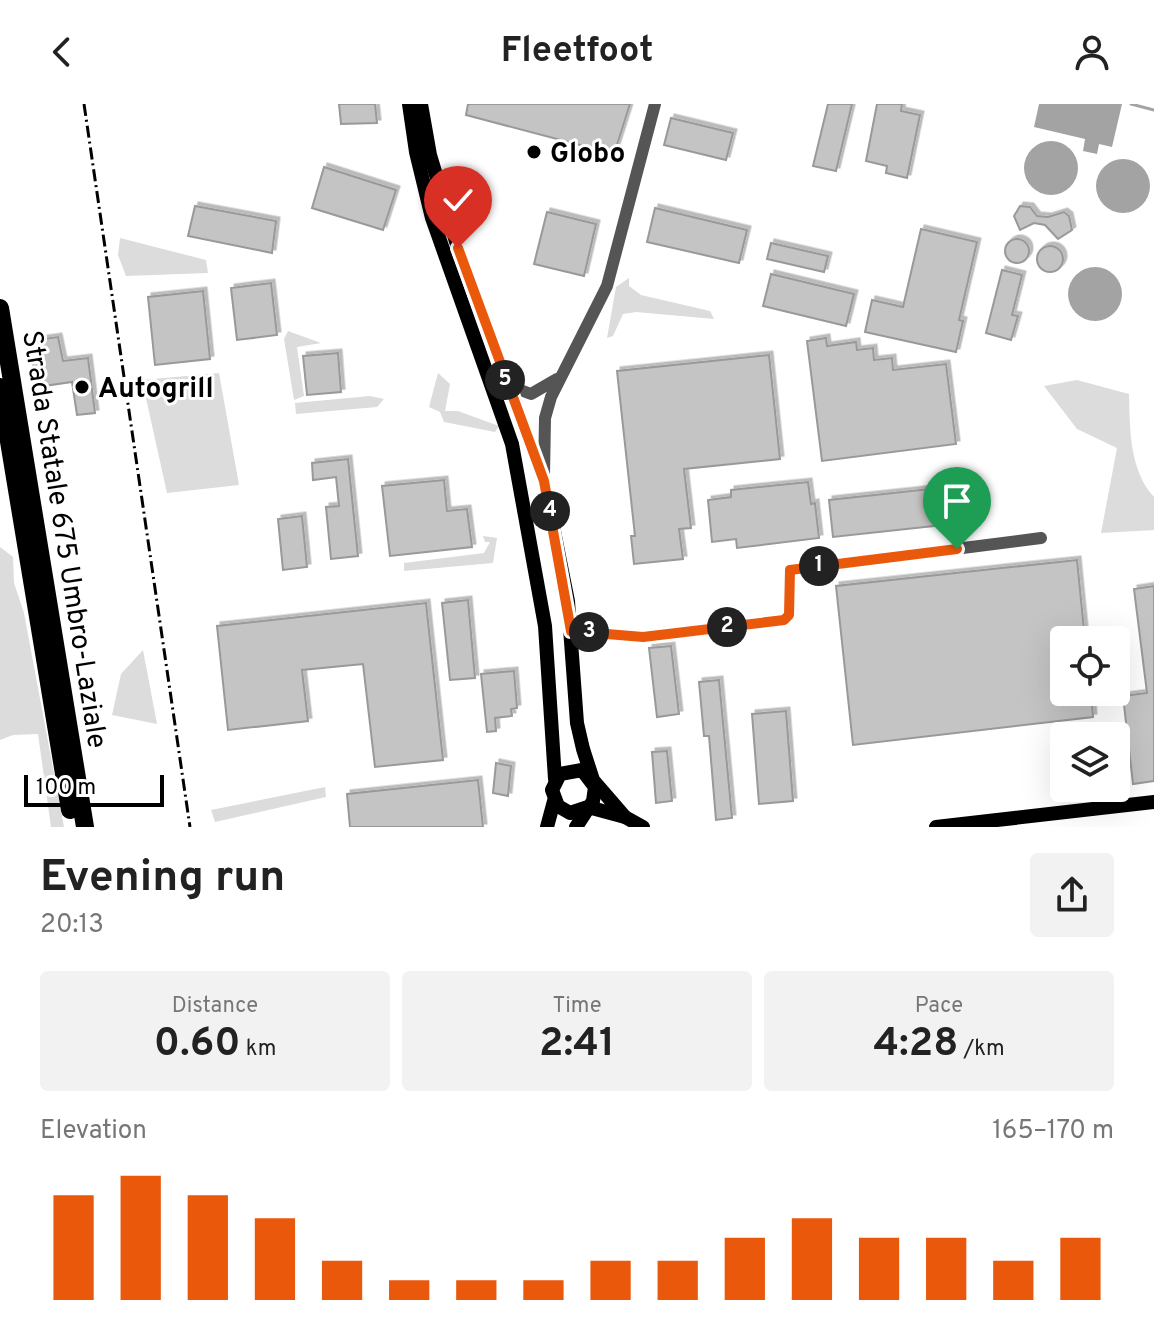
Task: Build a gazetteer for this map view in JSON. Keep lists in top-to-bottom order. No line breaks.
{"streets":{"highway":["Strada Statale 675 Umbro-Laziale"]},"places":["Globo","Autogrill"],"scale_bar":"100 m","page":{"header":"Fleetfoot","pins":["5","4","1","2","3"],"scale":"100 m","heading":["Evening run","20:13"],"stats":[["Distance","0.60 km"],["Time","2:41"],["Pace","4:28 /km"]],"chart":["Elevation","165–170 m"]}}
